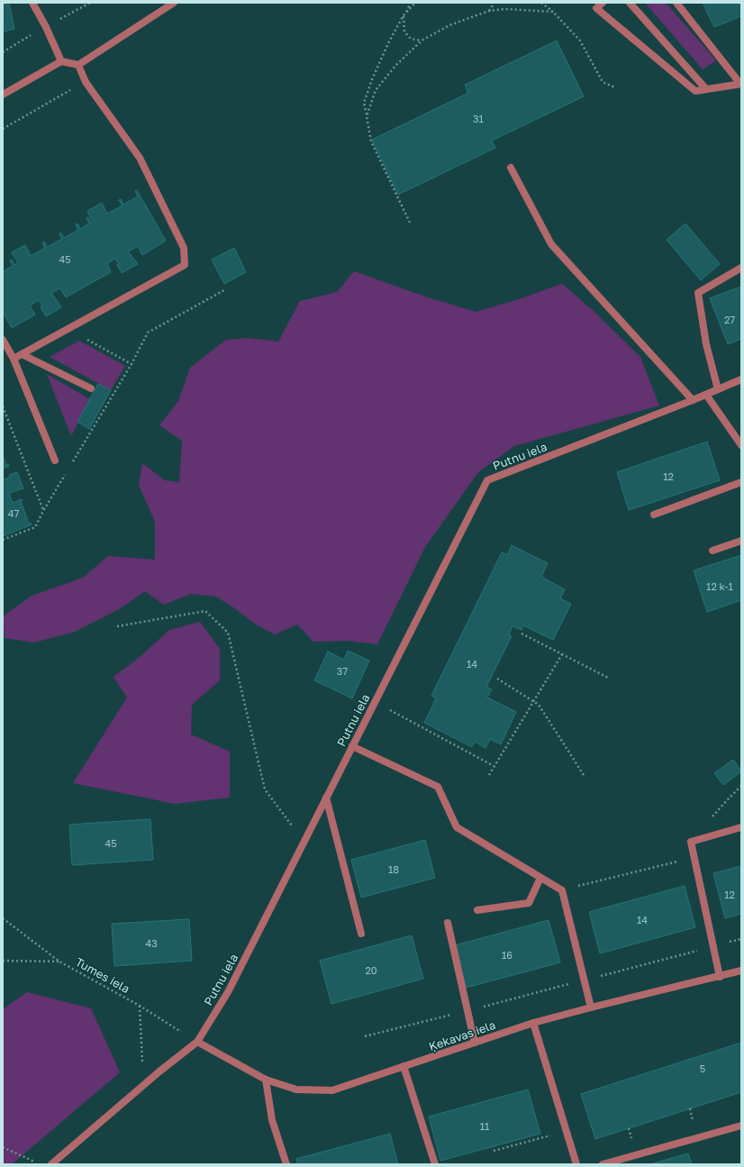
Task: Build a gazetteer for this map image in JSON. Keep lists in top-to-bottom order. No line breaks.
{"streets":{"street":["Putnu iela","Ķekavas iela"],"path":["Tumes iela"]},"crossings":[["Putnu iela","Tumes iela"],["Putnu iela","Ķekavas iela"],["Tumes iela","Ķekavas iela"]],"house_numbers":["31","45","27","12","47","12 k-1","14","37","45","18","12","14","43","16","20","5","11"]}
